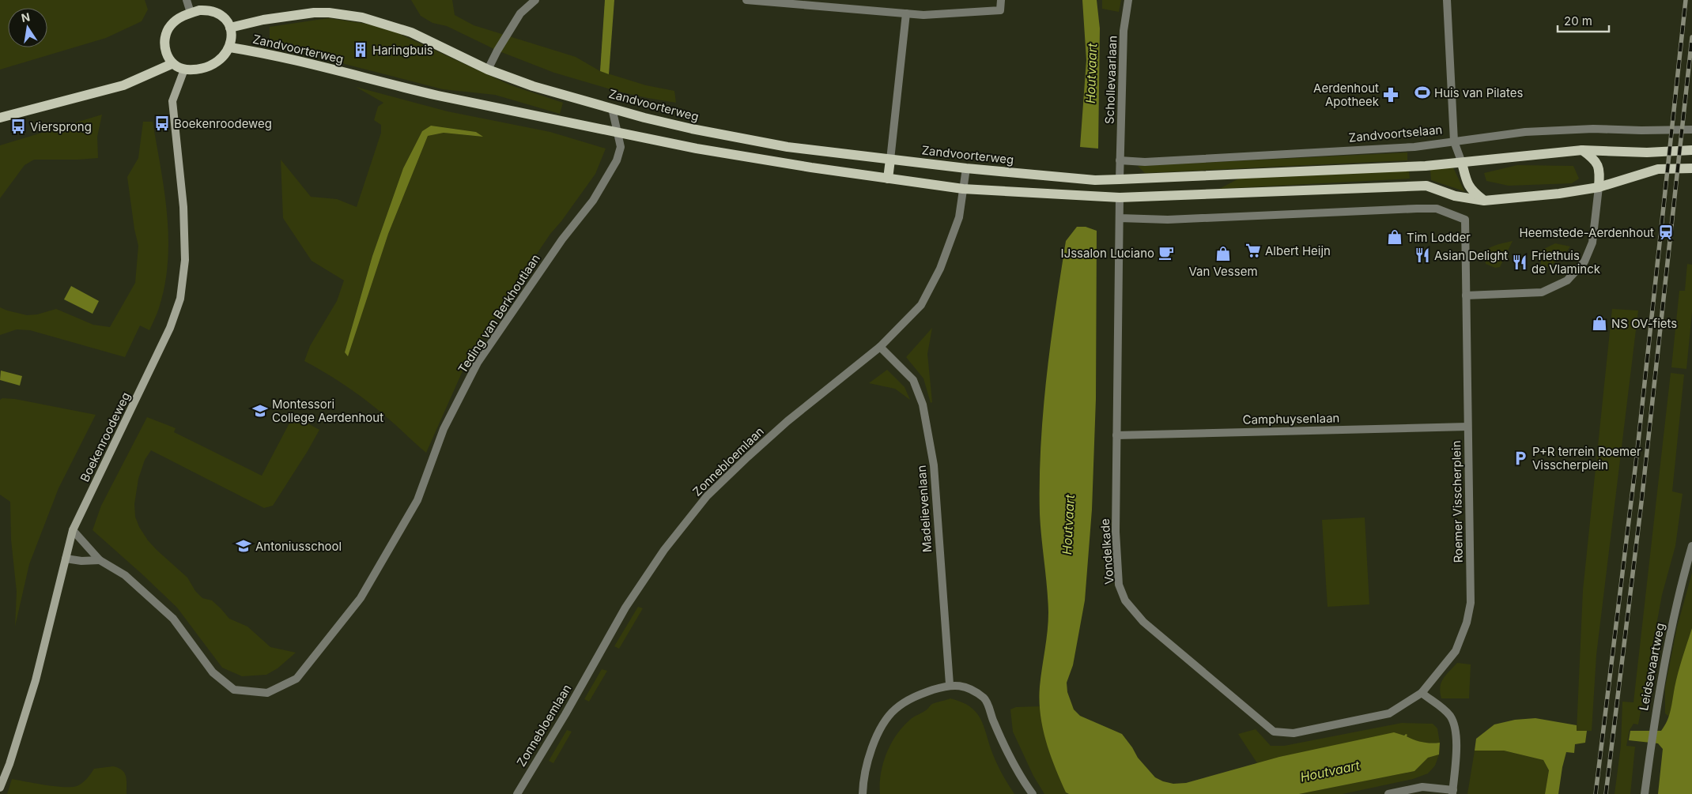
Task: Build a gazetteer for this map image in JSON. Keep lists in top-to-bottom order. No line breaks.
{"streets":{"main road":["Zandvoorterweg","Boekenroodeweg"],"street":["Schollevaarlaan","Zandvoortselaan","Teding van Berkhoutlaan","Camphuysenlaan","Zonnebloemlaan","Roemer Visscherplein","Madelievenlaan","Vondelkade","Leidsevaartweg"]},"crossings":[["Zandvoorterweg","Teding van Berkhoutlaan"],["Zandvoorterweg","Boekenroodeweg"],["Zandvoorterweg","Zonnebloemlaan"],["Schollevaarlaan","Zandvoortselaan"],["Teding van Berkhoutlaan","Boekenroodeweg"],["Camphuysenlaan","Roemer Visscherplein"],["Camphuysenlaan","Vondelkade"],["Zonnebloemlaan","Madelievenlaan"],["Roemer Visscherplein","Vondelkade"]],"water":["Houtvaart"],"places":{"building":["Haringbuis"],"sports":["Huis van Pilates"],"pharmacy":["Aerdenhout Apotheek"],"bus stop":["Boekenroodeweg","Viersprong"],"station":["Heemstede-Aerdenhout"],"shop":["Tim Lodder","Van Vessem","NS OV-fiets"],"supermarket":["Albert Heijn"],"cafe":["IJssalon Luciano"],"restaurant":["Asian Delight","Friethuis de Vlaminck"],"school or university":["Montessori College Aerdenhout","Antoniusschool"],"parking":["P+R terrein Roemer Visscherplein"]},"scale_bar":"20 m","north":"top"}
